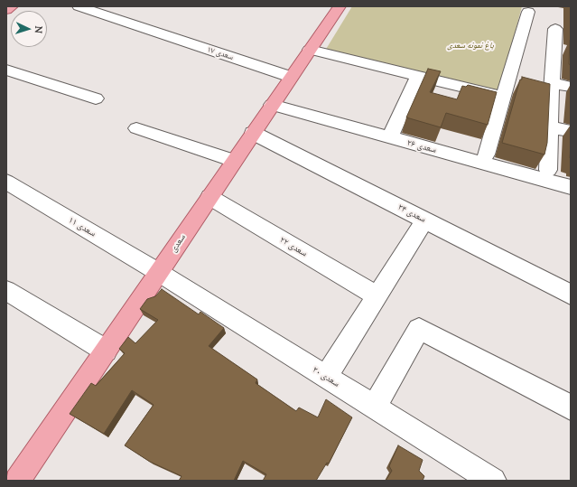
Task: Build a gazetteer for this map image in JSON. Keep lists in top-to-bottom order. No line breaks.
{"streets":{"main road":["سعدی"],"street":["سعدی ۱۷","سعدی ۲۶","سعدی ۲۴","سعدی ۱۱","سعدی ۲۲","سعدی ۲۰"]},"crossings":[["سعدی ۱۷","سعدی"],["سعدی ۲۶","سعدی"],["سعدی ۲۴","سعدی"],["سعدی ۱۱","سعدی"],["سعدی ۱۱","سعدی ۲۰"],["سعدی","سعدی ۲۲"],["سعدی","سعدی ۲۰"]],"parks":["باغ نمونه سعدی"],"north":"right"}
